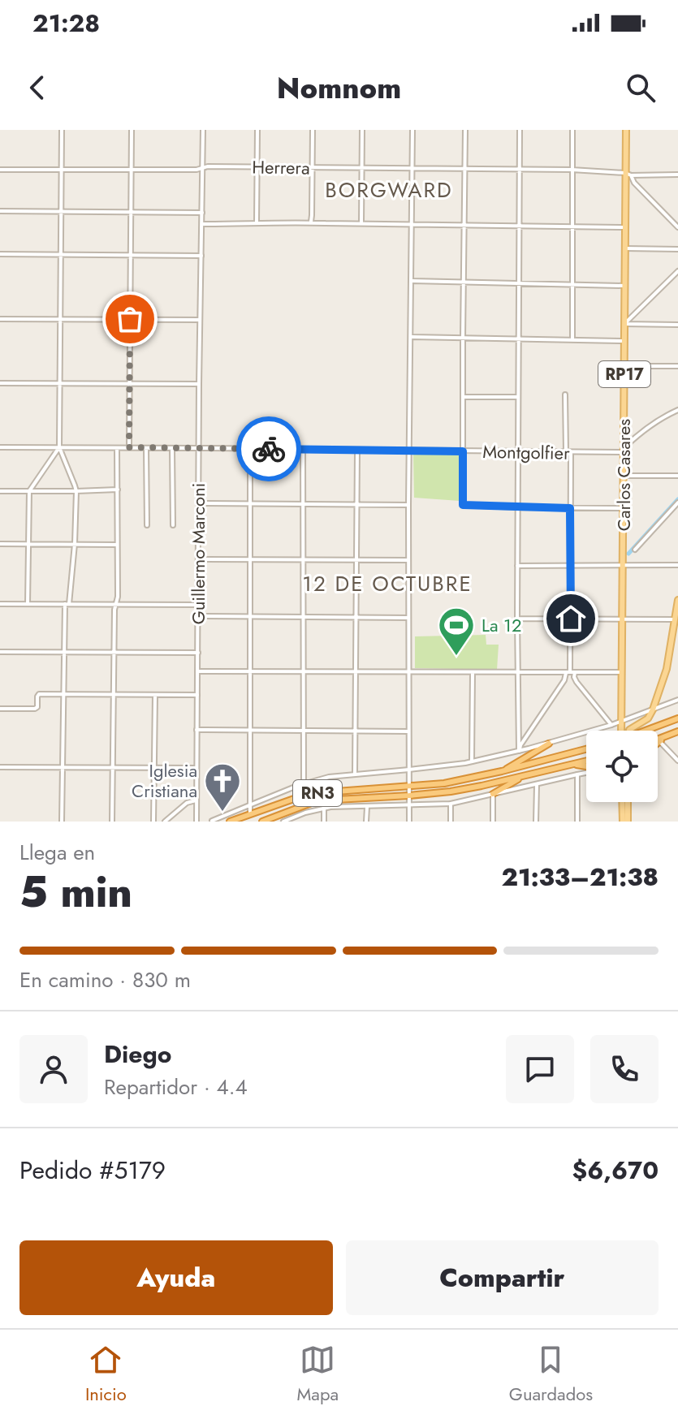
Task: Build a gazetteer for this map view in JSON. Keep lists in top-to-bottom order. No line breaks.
{"streets":{"highway":["RN3"],"main road":["RP17","Carlos Casares"],"street":["Herrera","Montgolfier","Guillermo Marconi"]},"crossings":[["Herrera","Carlos Casares"],["Herrera","Guillermo Marconi"],["Montgolfier","Carlos Casares"],["Montgolfier","Guillermo Marconi"]],"districts":["BORGWARD","12 DE OCTUBRE"],"places":{"sports":["La 12"],"church":["Iglesia Cristiana"]},"page":{"status":"21:28","header":"Nomnom","heading":["5 min","Llega en","21:33–21:38"],"panel":["Diego","Repartidor · 4.4","Pedido #5179","$6,670"],"bar":"En camino · 830 m","buttons":["Ayuda","Compartir"],"tabs":["Inicio","Mapa","Guardados"]}}
